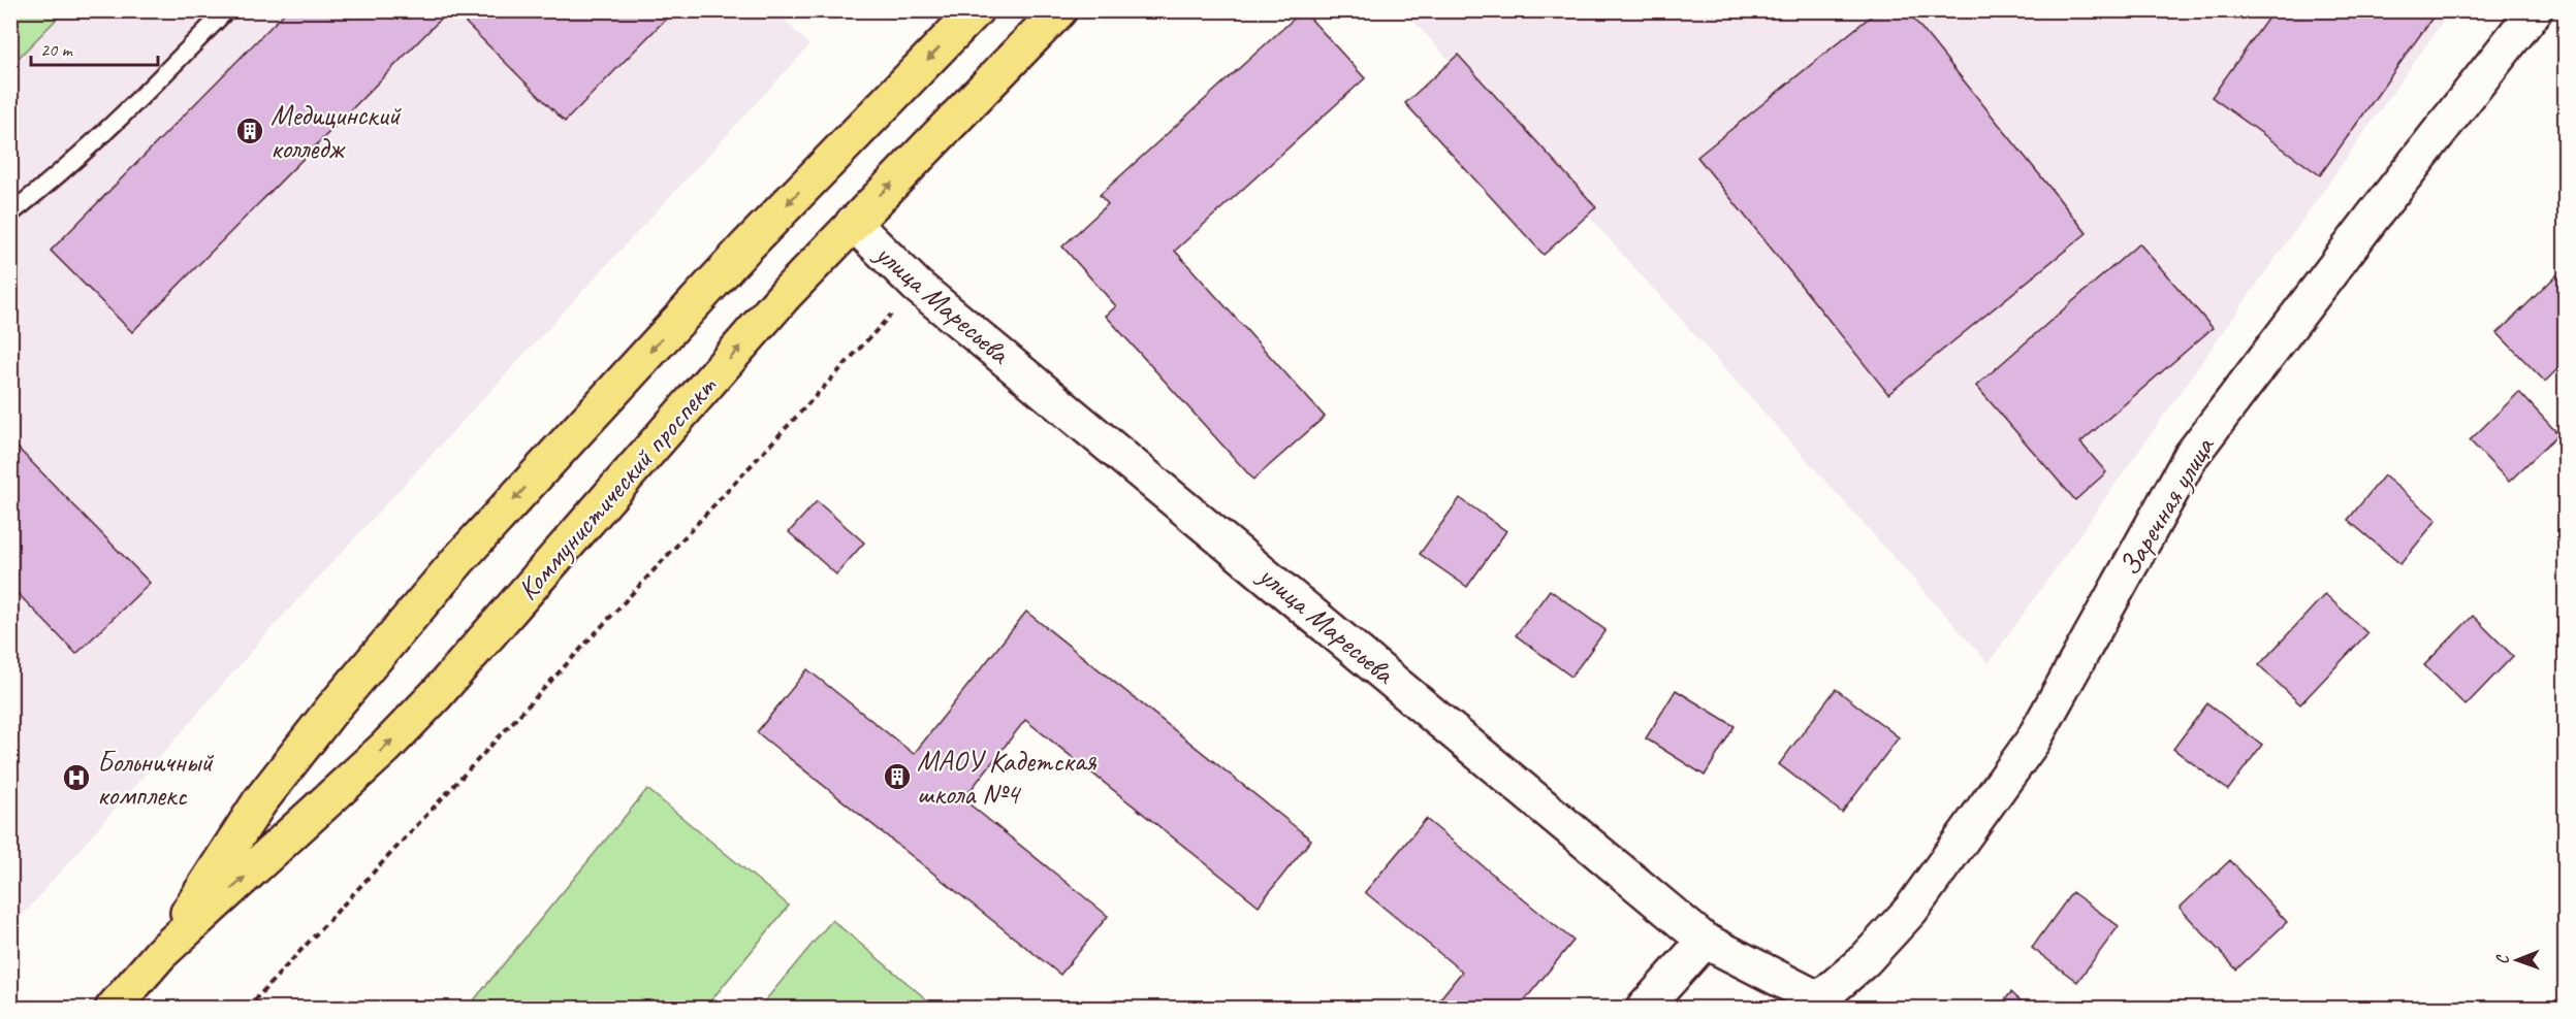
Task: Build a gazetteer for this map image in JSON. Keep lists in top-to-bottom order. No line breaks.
{"streets":{"main road":["Коммунистический проспект"],"street":["улица Маресьева","Заречная улица"]},"crossings":[["улица Маресьева","Коммунистический проспект"],["улица Маресьева","Заречная улица"]],"places":{"building":["Медицинский колледж","МАОУ Кадетская школа №4"],"hospital":["Больничный комплекс"]},"scale_bar":"20 m","north":"left"}
